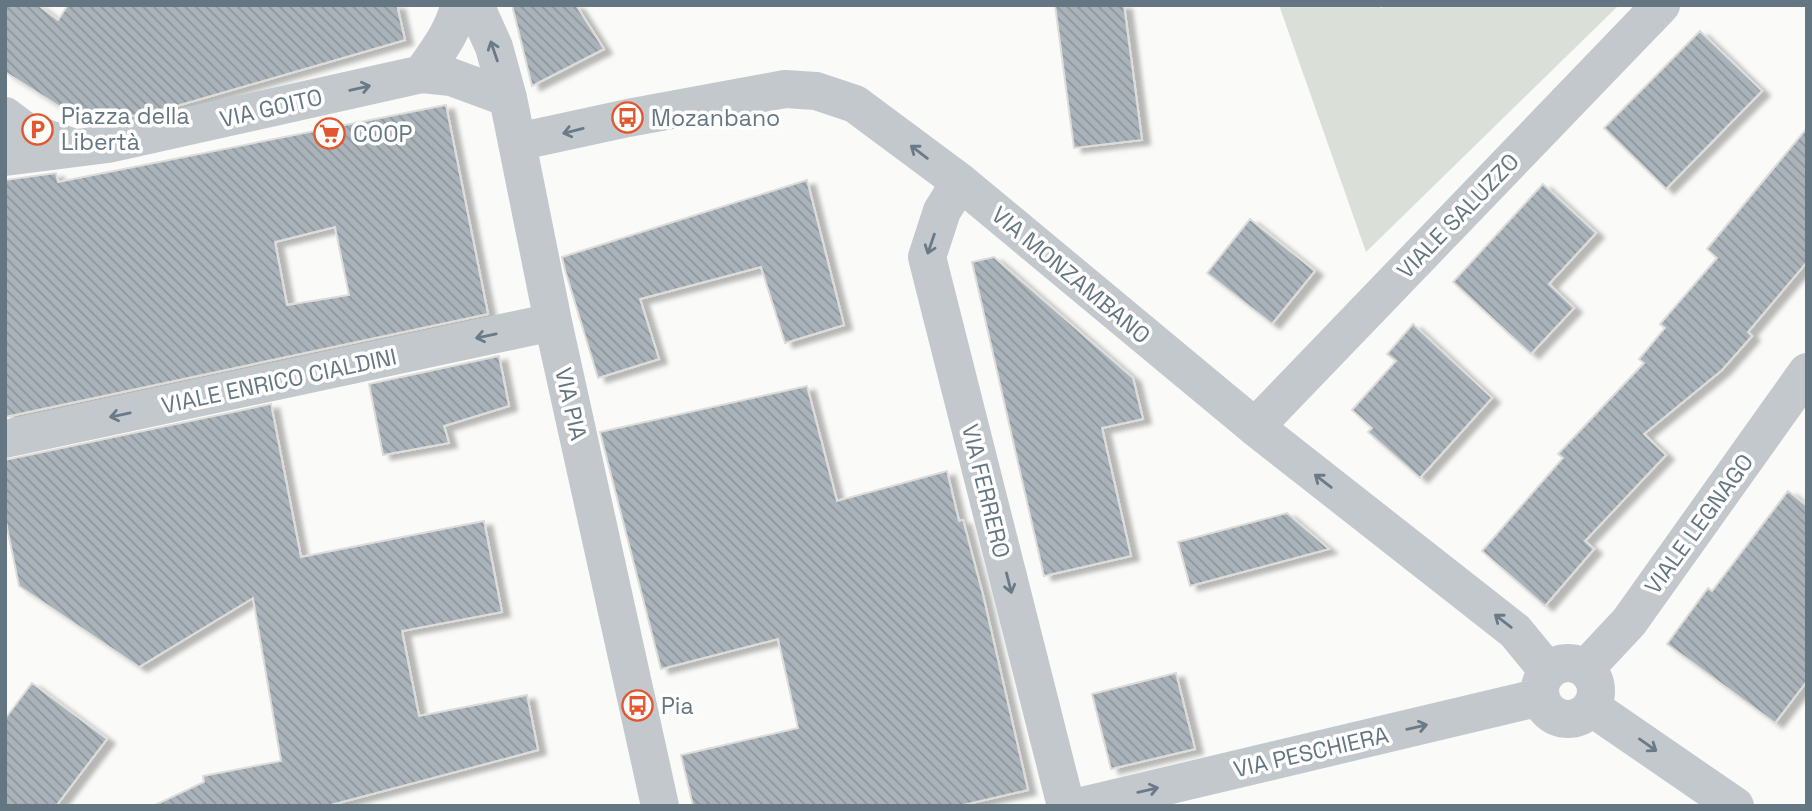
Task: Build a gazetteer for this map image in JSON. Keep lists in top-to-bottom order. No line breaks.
{"streets":{"street":["VIA GOITO","VIALE SALUZZO","VIA MONZAMBANO","VIALE ENRICO CIALDINI","VIA PIA","VIA FERRERO","VIALE LEGNAGO","VIA PESCHIERA"]},"crossings":[["VIA GOITO","VIA PIA"],["VIALE SALUZZO","VIA MONZAMBANO"],["VIA MONZAMBANO","VIA PIA"],["VIA MONZAMBANO","VIA FERRERO"],["VIA MONZAMBANO","VIALE LEGNAGO"],["VIA MONZAMBANO","VIA PESCHIERA"],["VIALE ENRICO CIALDINI","VIA PIA"],["VIALE LEGNAGO","VIA PESCHIERA"]],"one_way":["VIA GOITO","VIA MONZAMBANO","VIALE ENRICO CIALDINI","VIA FERRERO","VIA PESCHIERA"],"places":{"bus stop":["Mozanbano","Pia"],"parking":["Piazza della Libertà"],"supermarket":["COOP"]}}
